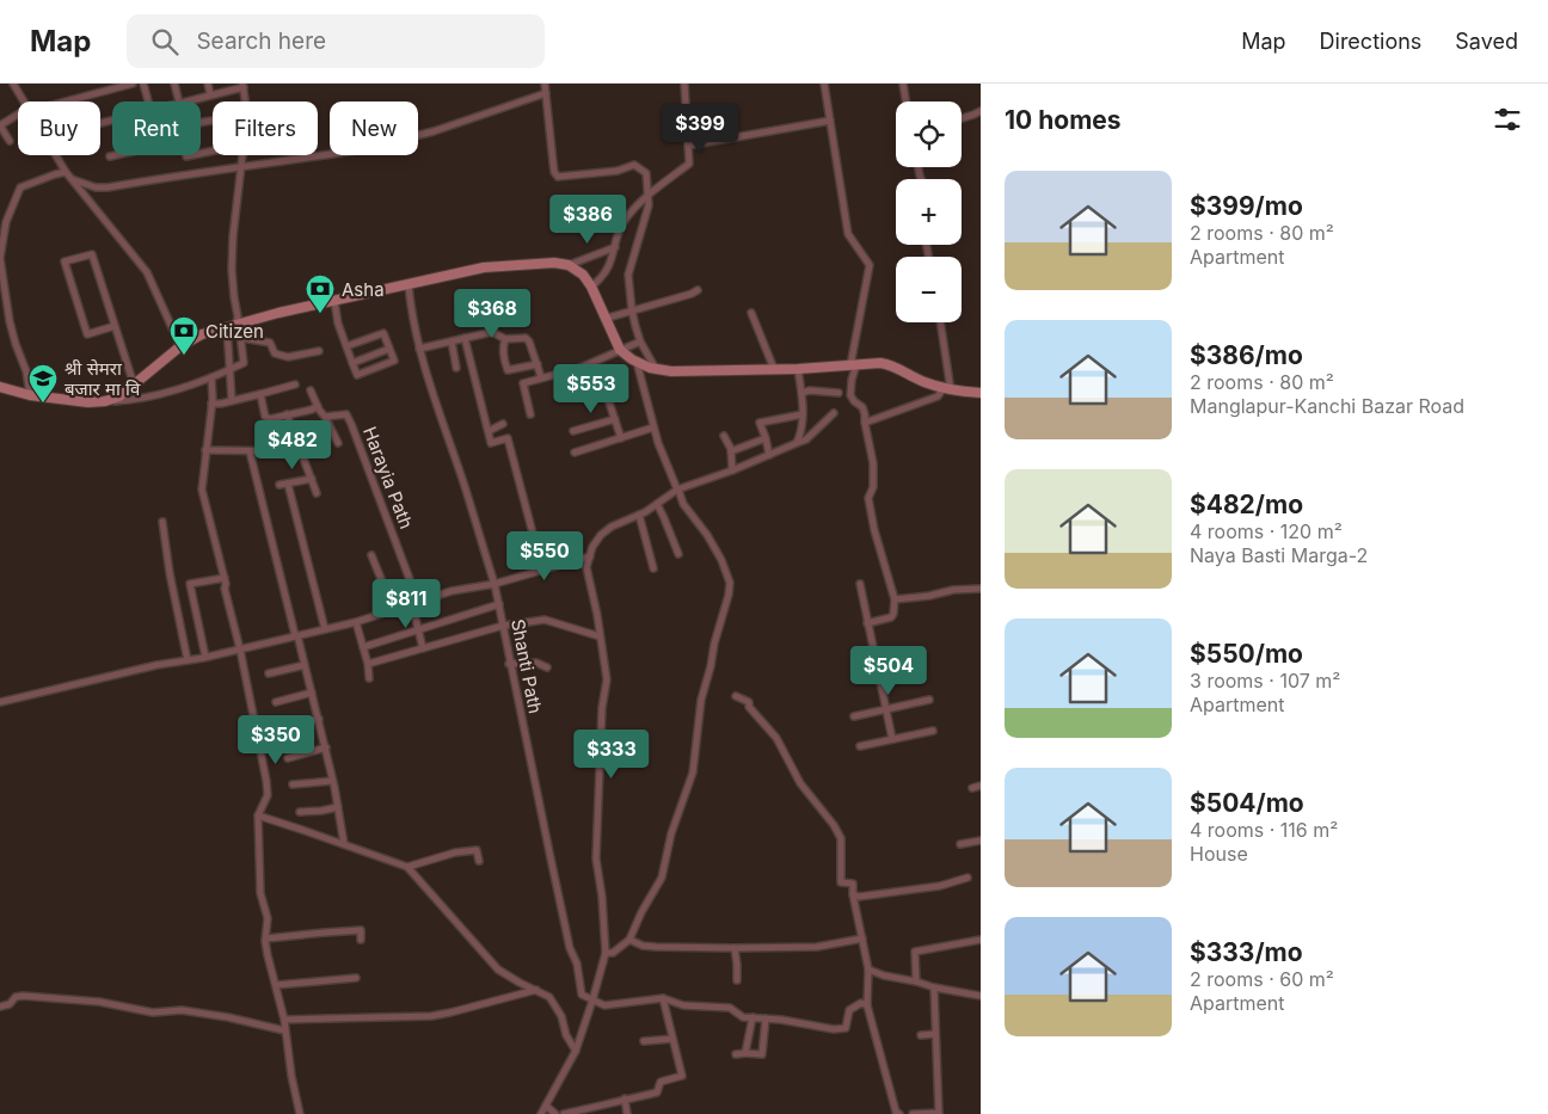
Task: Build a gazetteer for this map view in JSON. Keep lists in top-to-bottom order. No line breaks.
{"streets":{"street":["Harayia Path","Shanti Path"]},"places":{"bank":["Asha","Citizen"],"school or university":["श्री सेमरा बजार मा वि"]},"page":{"header":"Map","search":"Search here","nav":["Map","Directions","Saved"],"heading":"10 homes","map_buttons":["+","−"],"chip":["Buy","Rent","Filters","New"],"price":["$399","$386","$368","$553","$482","$550","$811","$504","$350","$333"],"list":[{"name":"$399/mo","note":"2 rooms · 80 m² · Apartment"},{"name":"$386/mo","note":"2 rooms · 80 m² · Manglapur-Kanchi Bazar Road"},{"name":"$482/mo","note":"4 rooms · 120 m² · Naya Basti Marga-2"},{"name":"$550/mo","note":"3 rooms · 107 m² · Apartment"},{"name":"$504/mo","note":"4 rooms · 116 m² · House"},{"name":"$333/mo","note":"2 rooms · 60 m² · Apartment"}]}}
